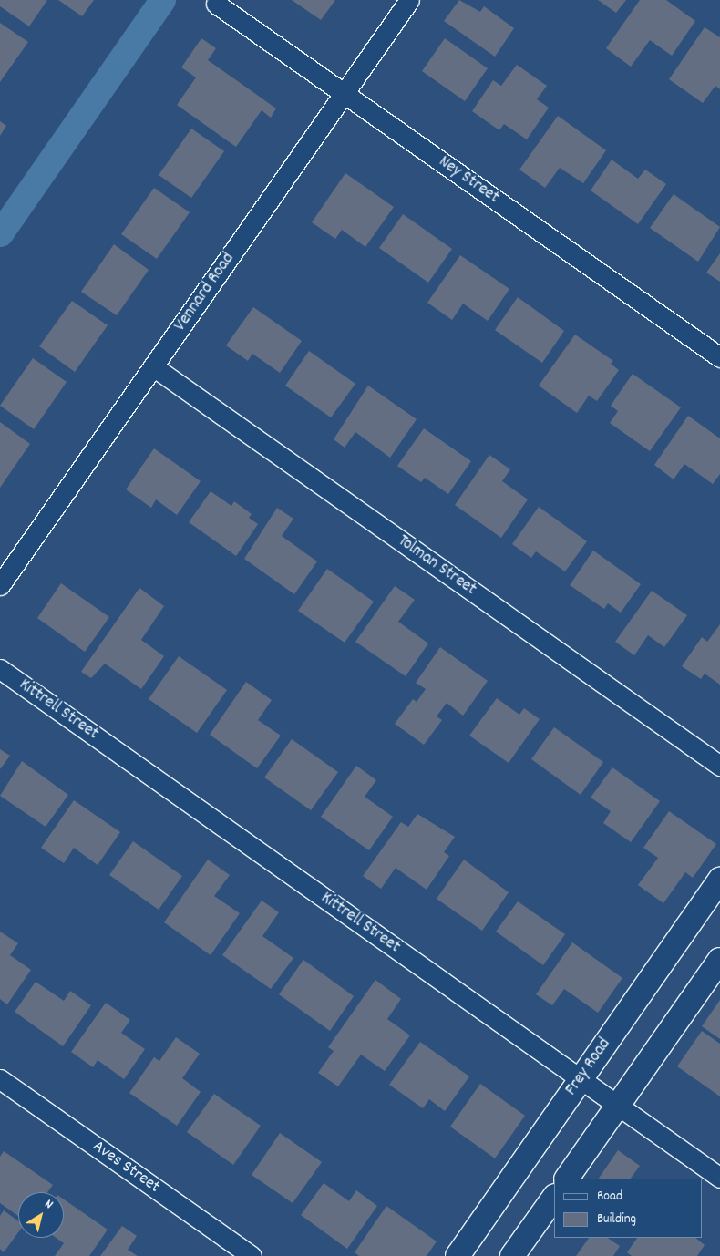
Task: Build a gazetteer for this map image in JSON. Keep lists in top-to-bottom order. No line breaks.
{"streets":{"street":["Ney Street","Vennard Road","Tolman Street","Kittrell Street","Frey Road","Aves Street"]},"crossings":[["Ney Street","Vennard Road"],["Vennard Road","Tolman Street"],["Kittrell Street","Frey Road"]],"legend":["Road","Building"],"north":"top right"}
